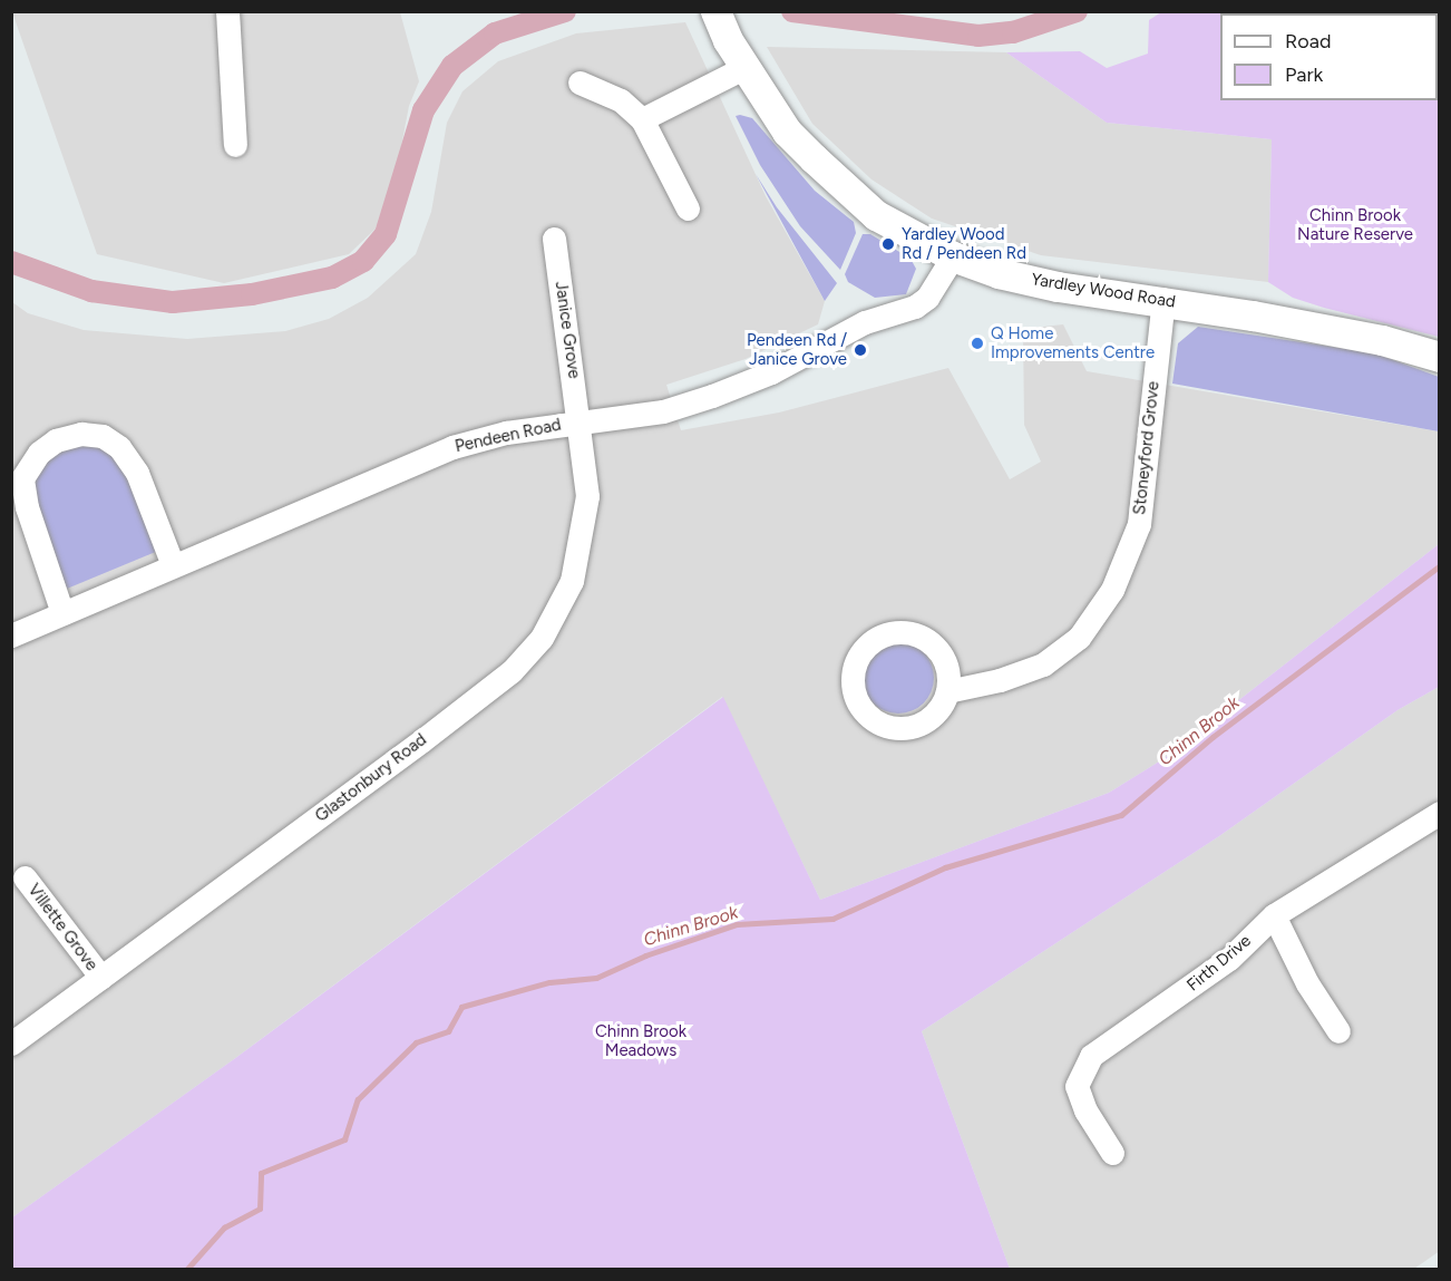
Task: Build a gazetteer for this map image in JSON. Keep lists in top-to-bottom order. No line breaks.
{"streets":{"street":["Yardley Wood Road","Janice Grove","Pendeen Road","Stoneyford Grove","Glastonbury Road","Villette Grove","Firth Drive"]},"crossings":[["Yardley Wood Road","Pendeen Road"],["Yardley Wood Road","Stoneyford Grove"],["Janice Grove","Pendeen Road"],["Janice Grove","Glastonbury Road"],["Pendeen Road","Glastonbury Road"],["Glastonbury Road","Villette Grove"]],"water":["Chinn Brook"],"parks":["Chinn Brook Nature Reserve","Chinn Brook Meadows"],"places":["Yardley Wood Rd / Pendeen Rd","Q Home Improvements Centre","Pendeen Rd / Janice Grove"],"legend":["Road","Park"]}
